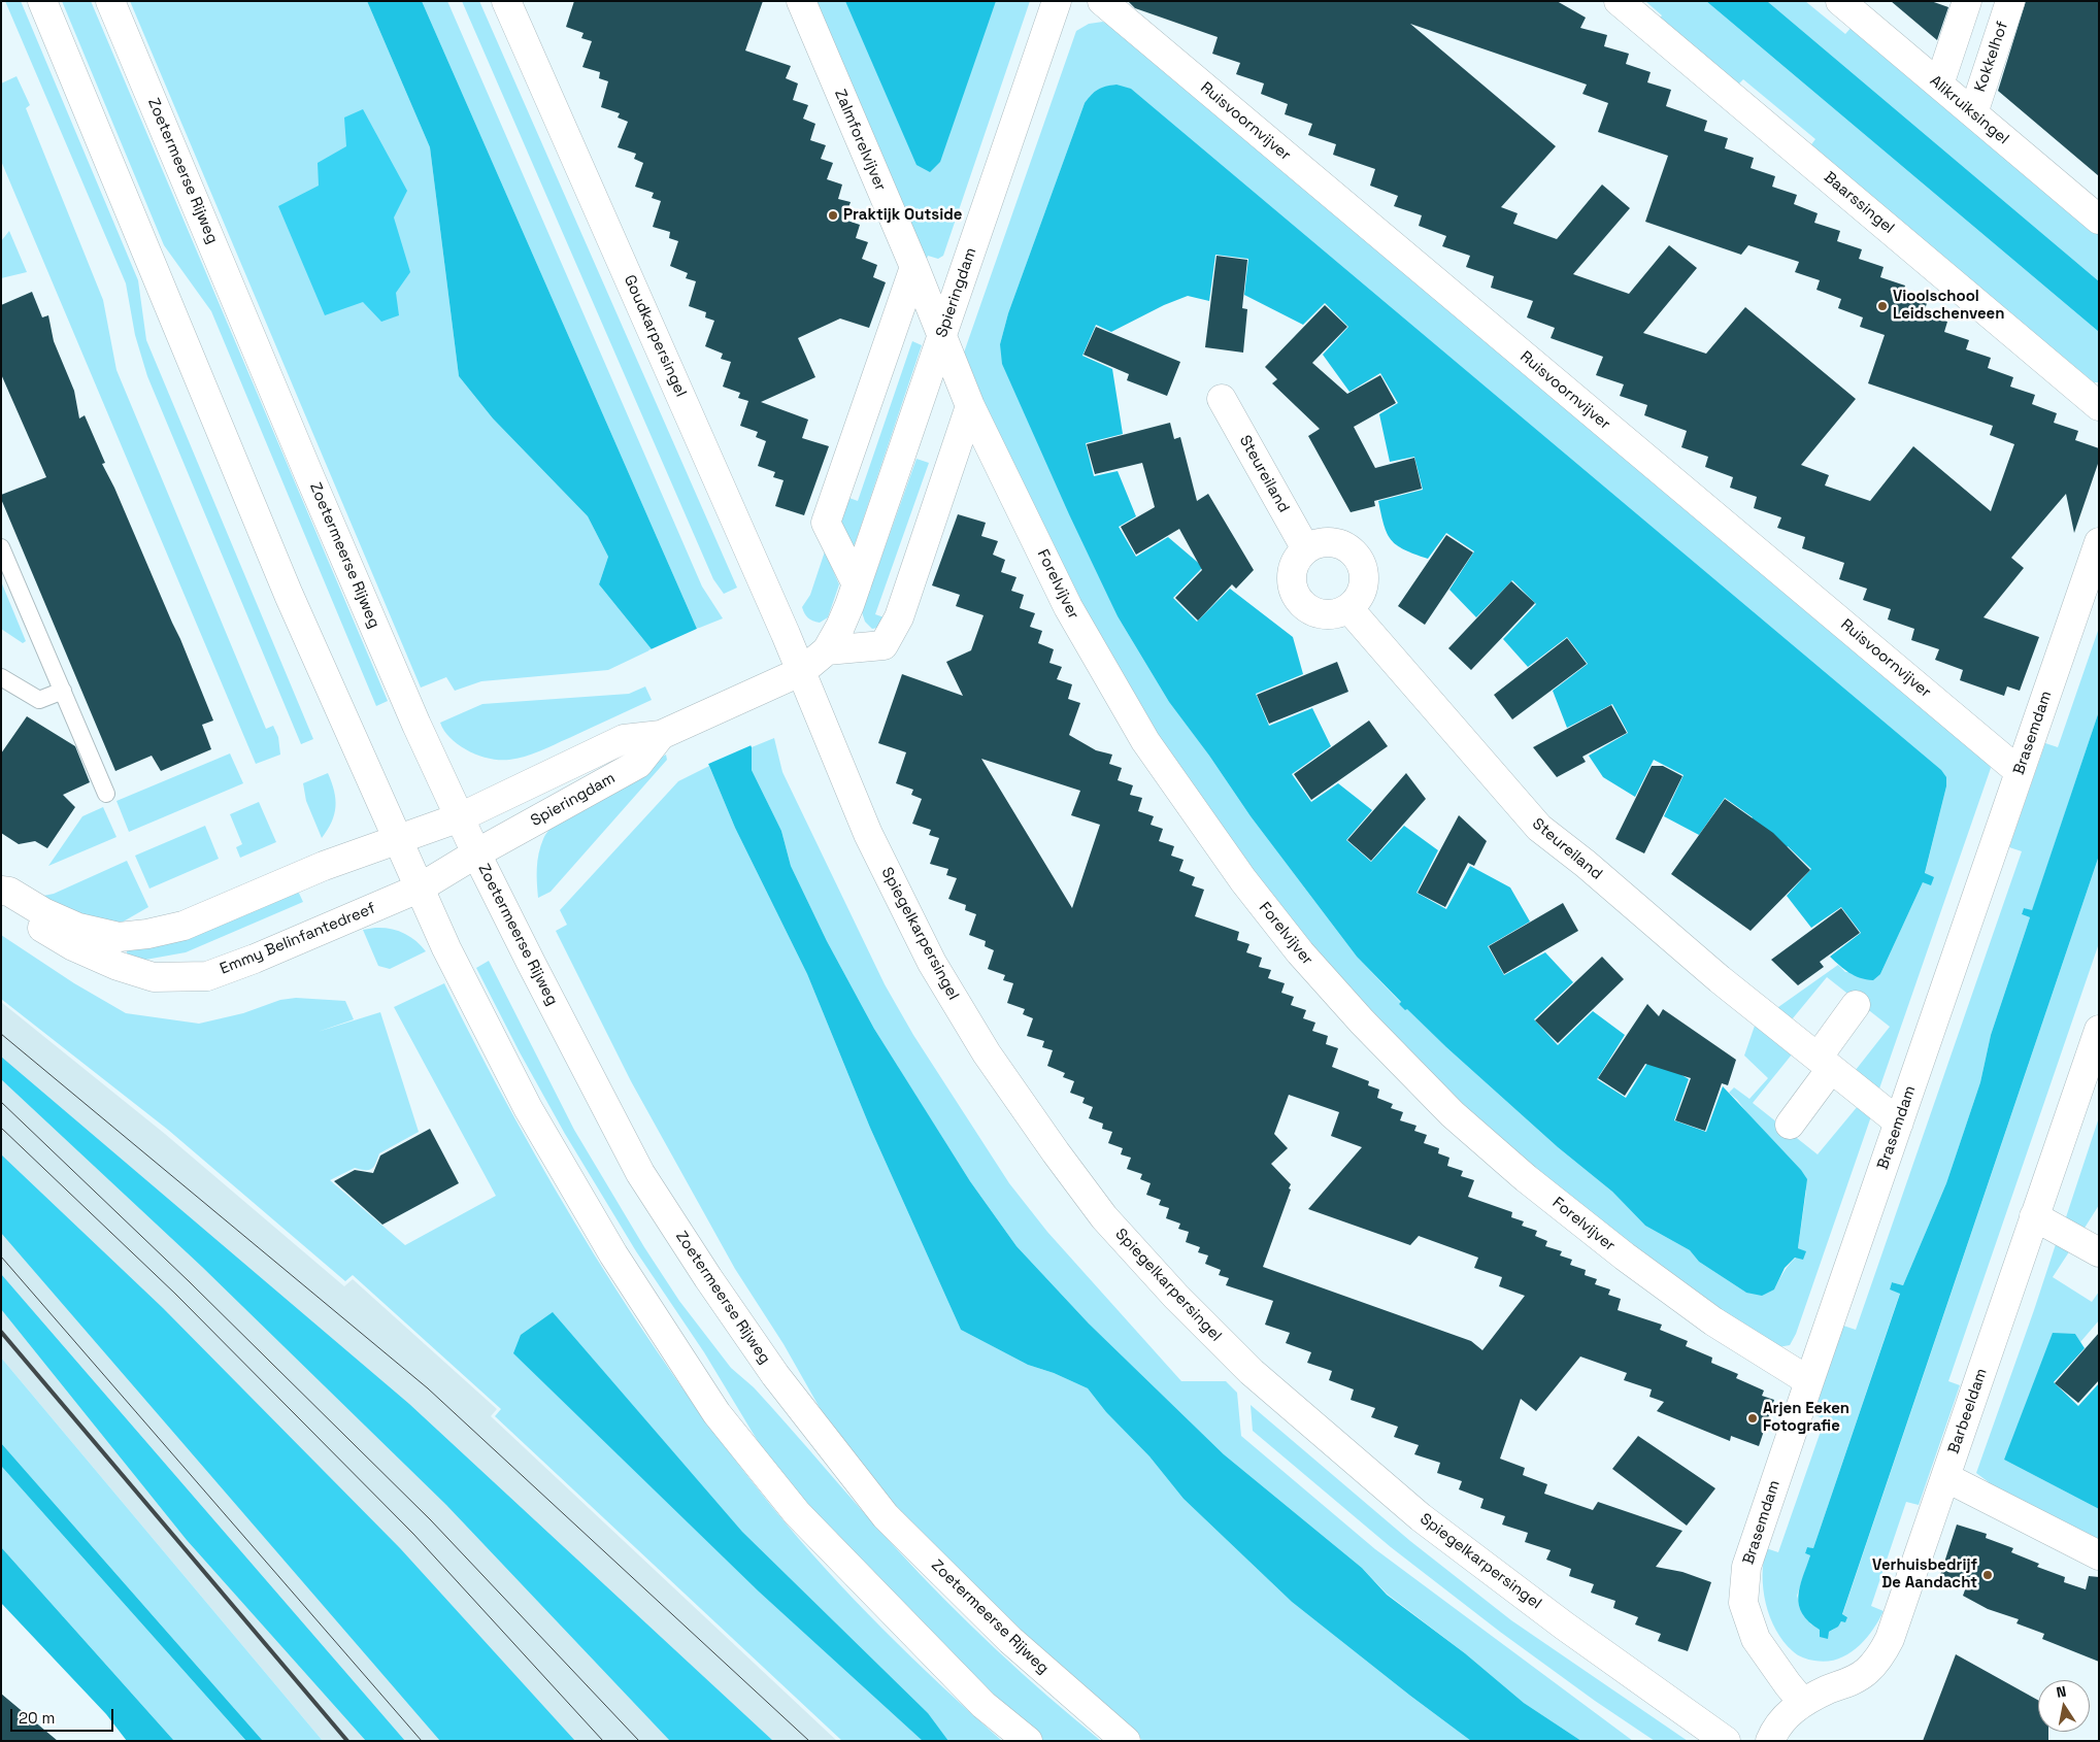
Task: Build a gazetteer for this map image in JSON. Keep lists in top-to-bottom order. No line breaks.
{"streets":{"street":["Kokkelhof","Alikruiksingel","Ruisvoornvijver","Zalmforelvijver","Zoetermeerse Rijweg","Baarssingel","Spieringdam","Goudkarpersingel","Steureiland","Forelvijver","Brasemdam","Spiegelkarpersingel","Emmy Belinfantedreef","Barbeeldam"]},"crossings":[["Kokkelhof","Alikruiksingel"],["Ruisvoornvijver","Brasemdam"],["Zalmforelvijver","Spieringdam"],["Zalmforelvijver","Forelvijver"],["Zoetermeerse Rijweg","Spieringdam"],["Zoetermeerse Rijweg","Emmy Belinfantedreef"],["Spieringdam","Goudkarpersingel"],["Spieringdam","Forelvijver"],["Spieringdam","Spiegelkarpersingel"],["Spieringdam","Emmy Belinfantedreef"],["Goudkarpersingel","Spiegelkarpersingel"],["Steureiland","Brasemdam"],["Forelvijver","Brasemdam"],["Brasemdam","Barbeeldam"]],"places":["Praktijk Outside","Vioolschool Leidschenveen","Arjen Eeken Fotografie","Verhuisbedrijf De Aandacht"],"scale_bar":"20 m","north":"top"}
